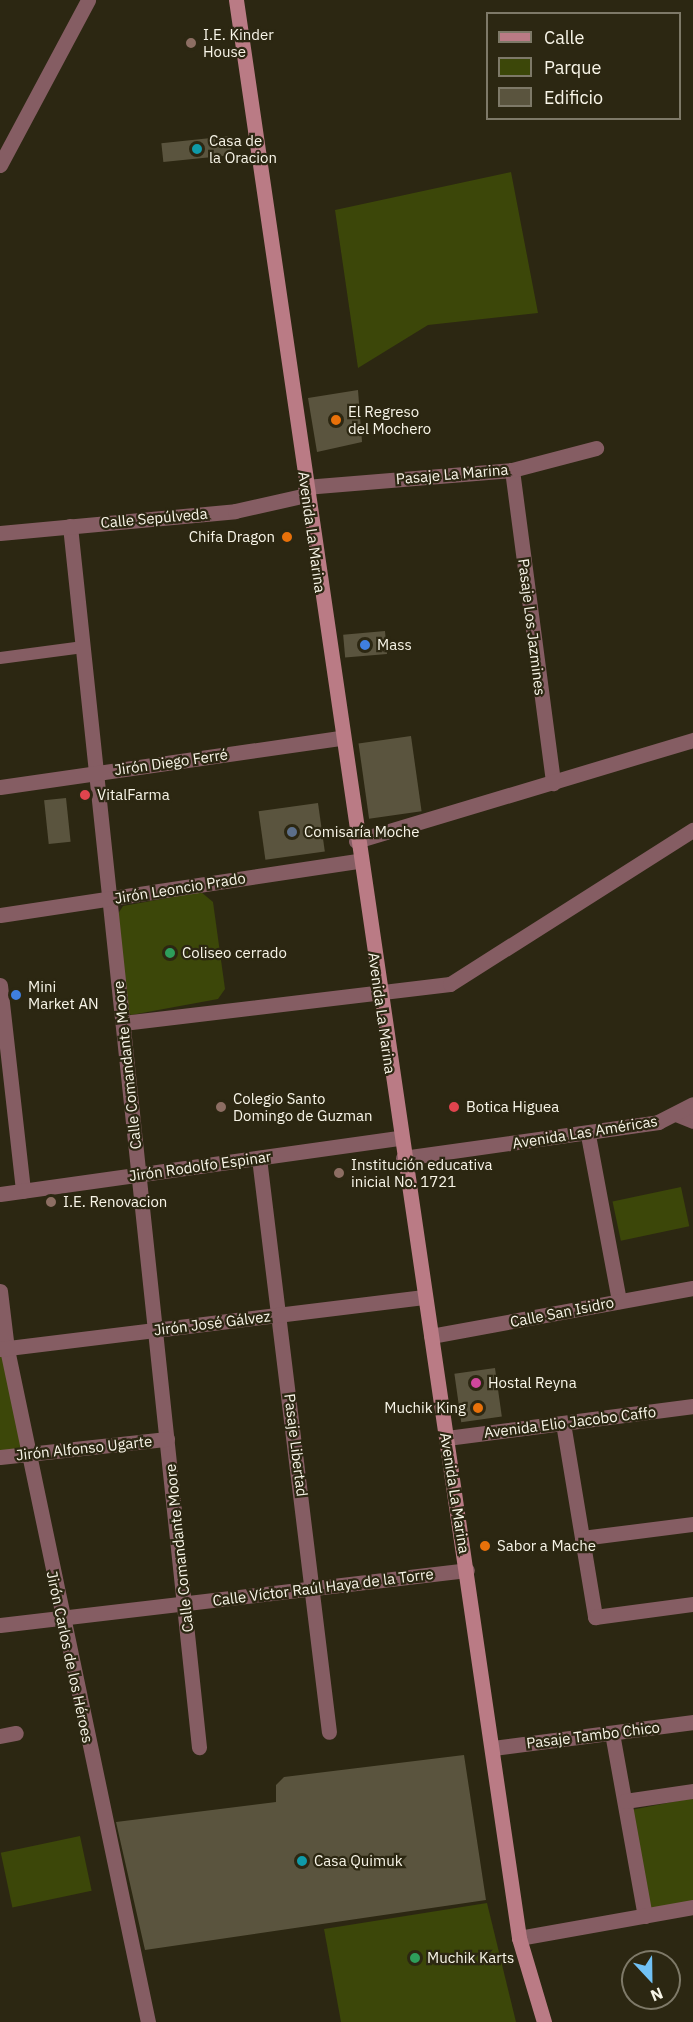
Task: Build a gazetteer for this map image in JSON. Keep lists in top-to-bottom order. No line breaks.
{"streets":{"main road":["Avenida La Marina"],"street":["Pasaje La Marina","Calle Sepúlveda","Pasaje Los Jazmines","Jirón Diego Ferré","Jirón Leoncio Prado","Calle Comandante Moore","Avenida Las Américas","Jirón Rodolfo Espinar","Calle San Isidro","Jirón José Gálvez","Avenida Elio Jacobo Caffo","Pasaje Libertad","Jirón Alfonso Ugarte","Calle Víctor Raúl Haya de la Torre","Jirón Carlos de los Héroes","Pasaje Tambo Chico"]},"crossings":[["Pasaje La Marina","Calle Sepúlveda"],["Pasaje La Marina","Avenida La Marina"],["Pasaje La Marina","Pasaje Los Jazmines"],["Calle Sepúlveda","Avenida La Marina"],["Calle Sepúlveda","Calle Comandante Moore"],["Avenida La Marina","Jirón Diego Ferré"],["Avenida La Marina","Jirón Leoncio Prado"],["Avenida La Marina","Avenida Las Américas"],["Avenida La Marina","Jirón Rodolfo Espinar"],["Avenida La Marina","Calle San Isidro"],["Avenida La Marina","Jirón José Gálvez"],["Avenida La Marina","Avenida Elio Jacobo Caffo"],["Avenida La Marina","Calle Víctor Raúl Haya de la Torre"],["Avenida La Marina","Pasaje Tambo Chico"],["Jirón Diego Ferré","Calle Comandante Moore"],["Jirón Leoncio Prado","Calle Comandante Moore"],["Calle Comandante Moore","Jirón Rodolfo Espinar"],["Calle Comandante Moore","Jirón José Gálvez"],["Calle Comandante Moore","Jirón Alfonso Ugarte"],["Calle Comandante Moore","Calle Víctor Raúl Haya de la Torre"],["Jirón Rodolfo Espinar","Pasaje Libertad"],["Jirón José Gálvez","Pasaje Libertad"],["Jirón José Gálvez","Jirón Carlos de los Héroes"],["Pasaje Libertad","Calle Víctor Raúl Haya de la Torre"],["Jirón Alfonso Ugarte","Jirón Carlos de los Héroes"],["Calle Víctor Raúl Haya de la Torre","Jirón Carlos de los Héroes"]],"places":["I.E. Kinder House","Casa de la Oracion","El Regreso del Mochero","Chifa Dragon","Mass","VitalFarma","Comisaría Moche","Coliseo cerrado","Mini Market AN","Colegio Santo Domingo de Guzman","Botica Higuea","Institución educativa inicial No. 1721","I.E. Renovacion","Hostal Reyna","Muchik King","Sabor a Mache","Casa Quimuk","Muchik Karts"],"legend":["Calle","Parque","Edificio"],"north":"bottom"}
